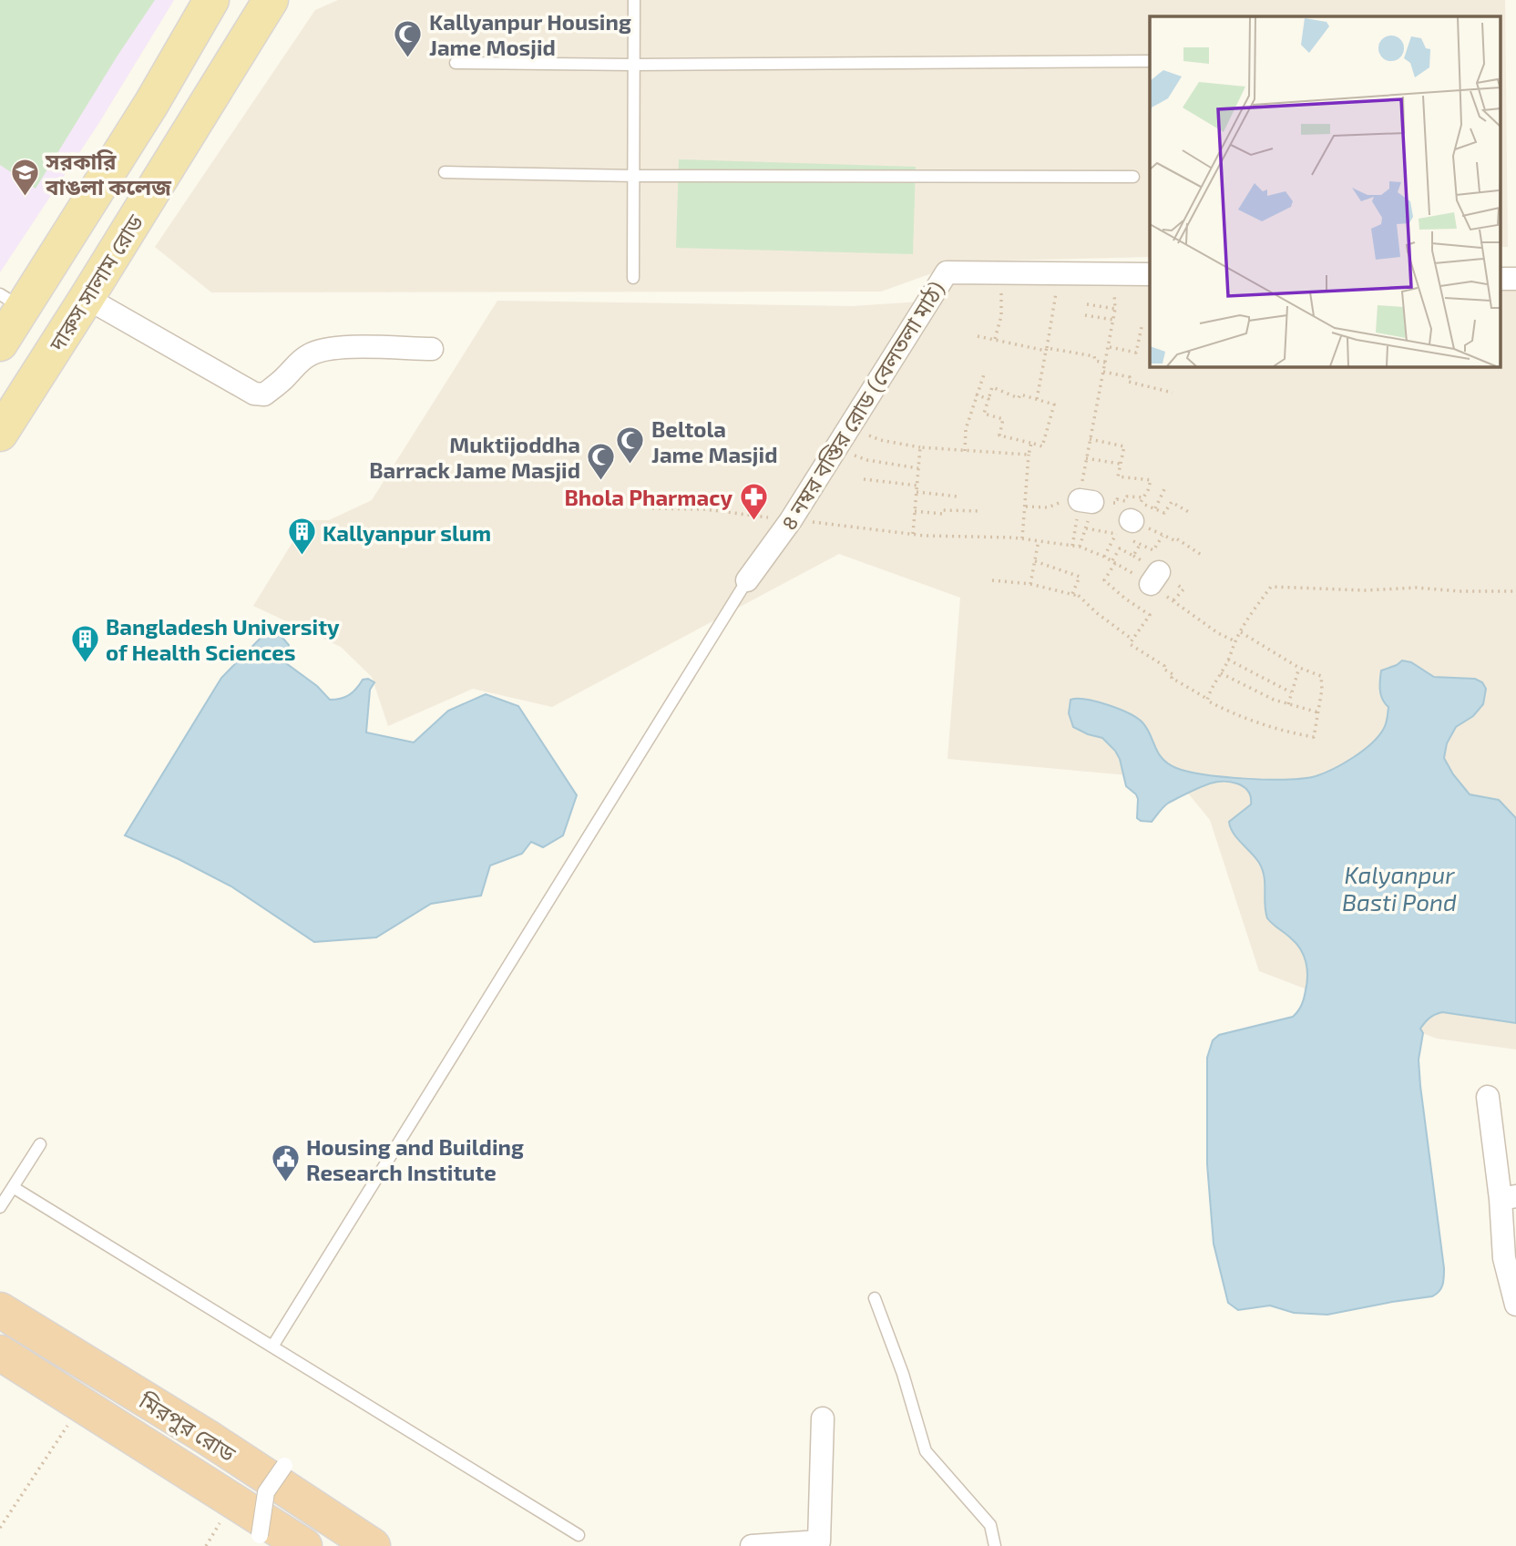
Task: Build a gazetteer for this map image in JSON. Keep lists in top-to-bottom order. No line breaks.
{"streets":{"highway":["মিরপুর রোড"],"main road":["দারুস সালাম রোড"],"street":["৪ নম্বর বস্তির রোড (বেলতলা মাঠ)"]},"water":["Kalyanpur Basti Pond"],"places":{"mosque":["Kallyanpur Housing Jame Mosjid","Beltola Jame Masjid","Muktijoddha Barrack Jame Masjid"],"school or university":["সরকারি বাঙলা কলেজ"],"pharmacy":["Bhola Pharmacy"],"building":["Kallyanpur slum","Bangladesh University of Health Sciences"],"public building":["Housing and Building Research Institute"]}}
